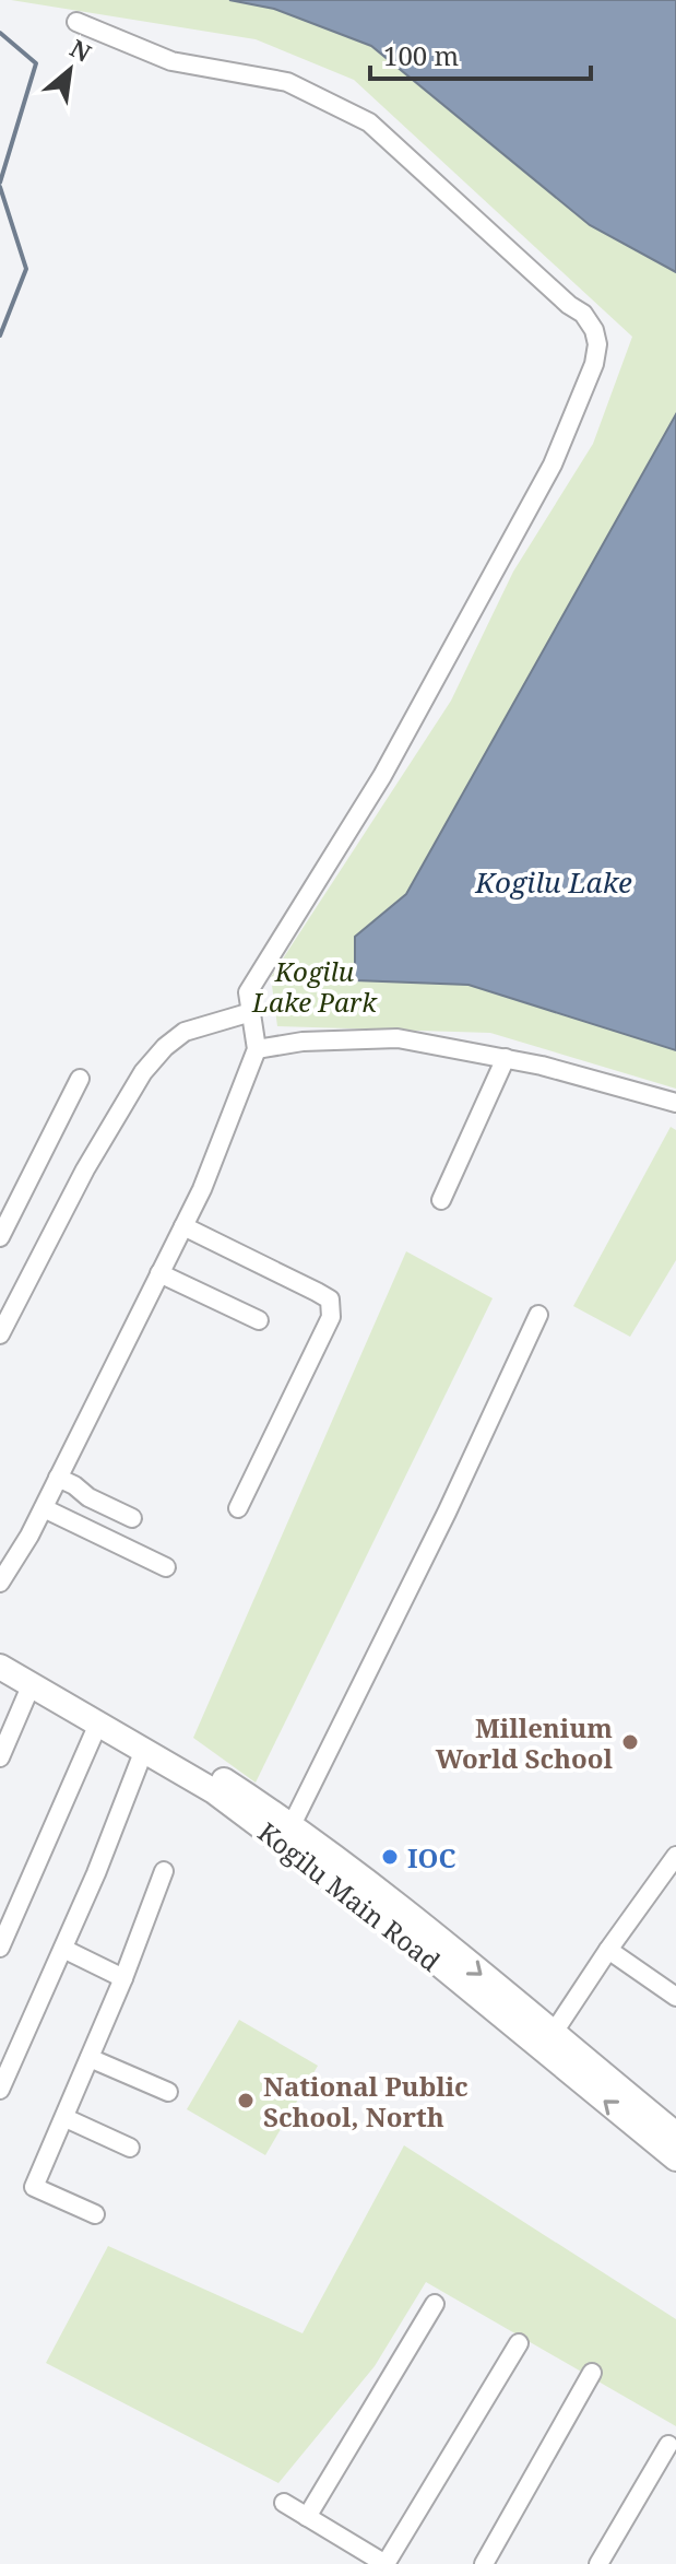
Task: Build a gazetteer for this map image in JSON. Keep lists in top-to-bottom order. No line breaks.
{"streets":{"main road":["Kogilu Main Road"]},"water":["Kogilu Lake"],"parks":["Kogilu Lake Park"],"places":["Millenium World School","IOC","National Public School, North"],"scale_bar":"100 m","north":"top right"}
